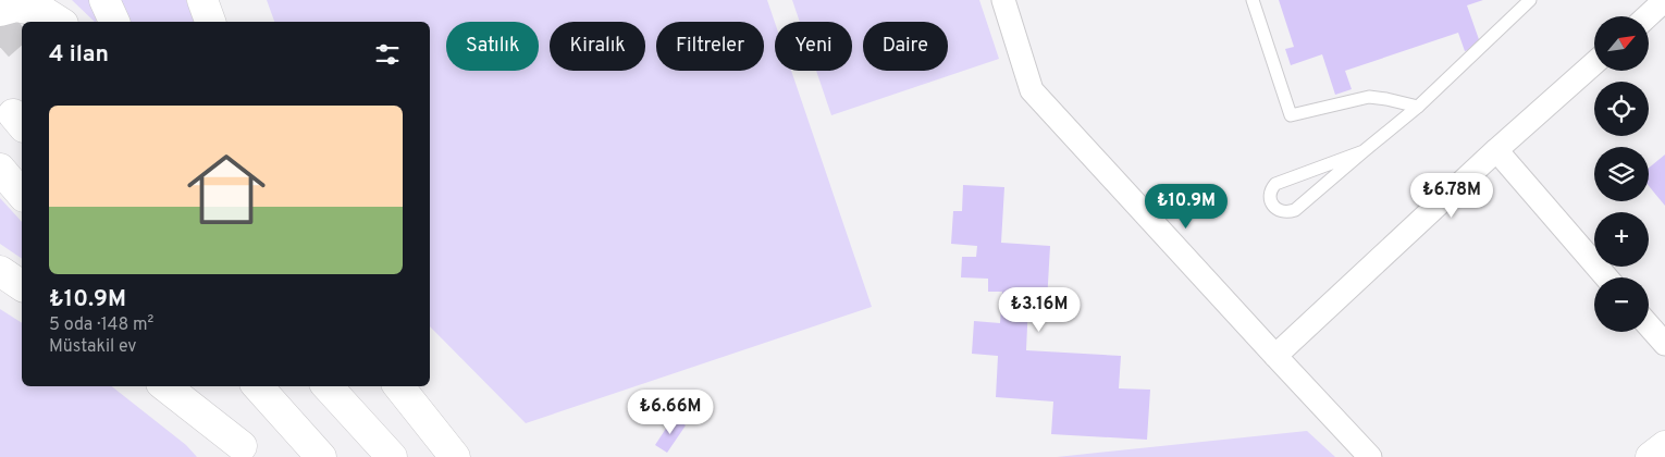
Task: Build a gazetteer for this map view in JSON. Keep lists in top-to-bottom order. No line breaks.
{"north":"top right","page":{"map_buttons":["+","−"],"chip":["Satılık","Kiralık","Filtreler","Yeni","Daire"],"heading":"4 ilan","list":[{"name":"₺10.9M","note":"5 oda · 148 m² · Müstakil ev"}],"price":["₺6.78M","₺10.9M","₺3.16M","₺6.66M"]}}
